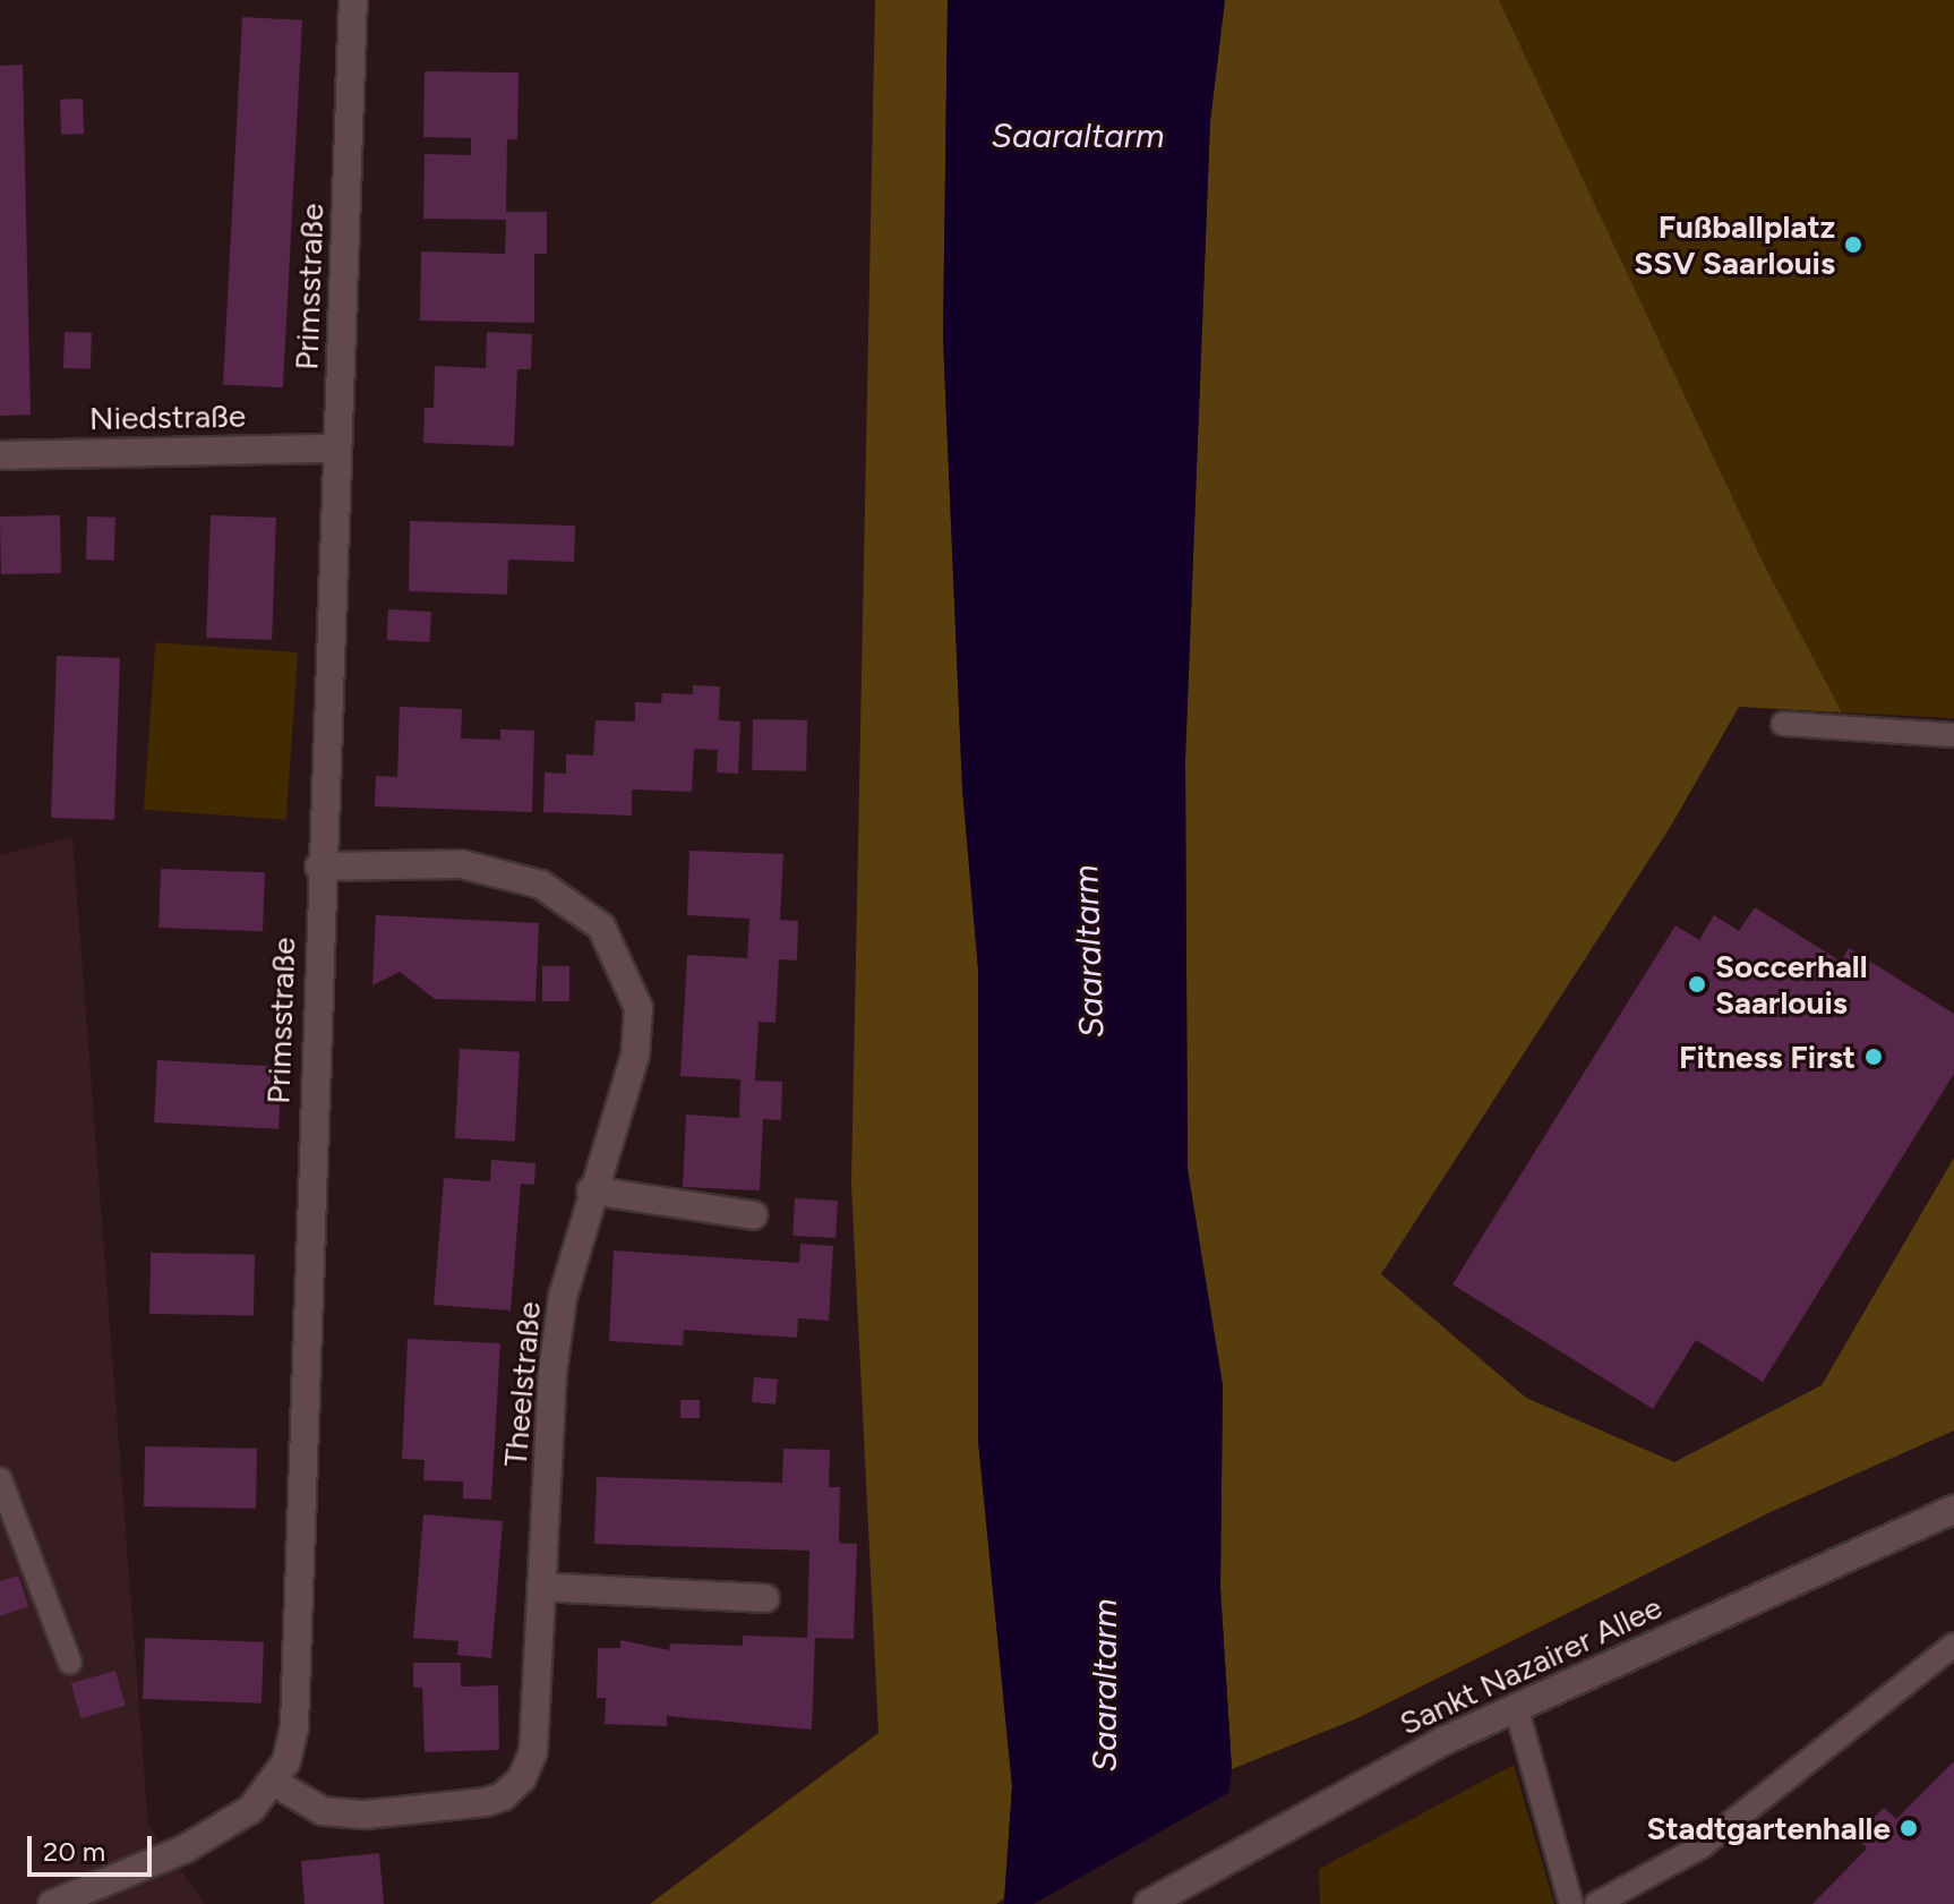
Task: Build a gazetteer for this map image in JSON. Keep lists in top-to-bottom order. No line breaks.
{"streets":{"street":["Primsstraße","Niedstraße","Theelstraße","Sankt Nazairer Allee"]},"crossings":[["Primsstraße","Niedstraße"],["Primsstraße","Theelstraße"]],"water":["Saaraltarm"],"places":["Fußballplatz SSV Saarlouis","Soccerhall Saarlouis","Fitness First","Stadtgartenhalle"],"scale_bar":"20 m"}
